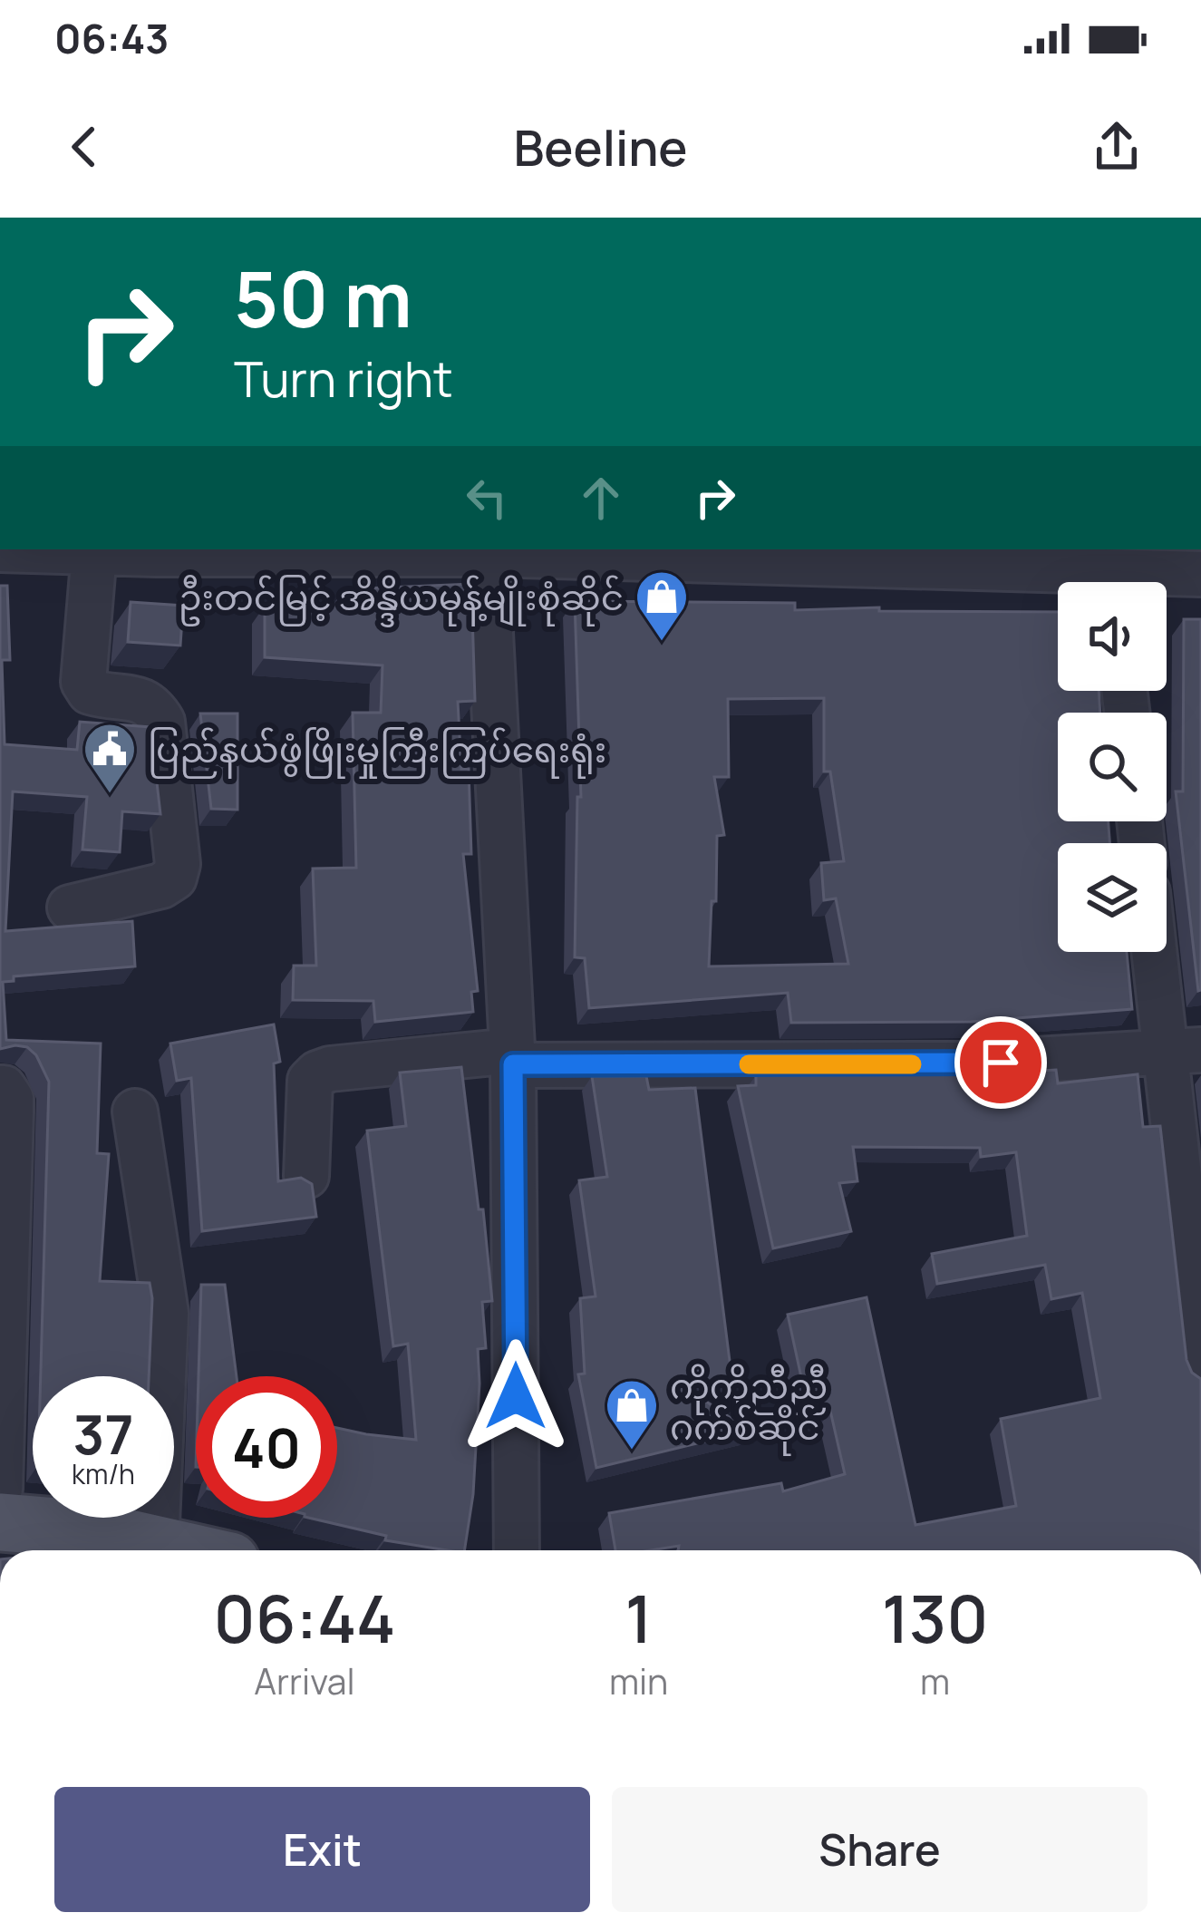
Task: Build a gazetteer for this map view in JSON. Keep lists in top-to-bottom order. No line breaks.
{"places":{"shop":["ဦးတင်မြင့် အိန္ဒိယမုန့်မျိုးစုံဆိုင်","ကိုကိုညီညီ ဂက်စ်ဆိုင်"],"public building":["ပြည်နယ်ဖွံဖြိုးမှုကြီးကြပ်ရေးရုံး"]},"page":{"status":"06:43","header":"Beeline","turn":["50 m","Turn right"],"speed":"37 km/h","limit":"40","eta":["06:44","Arrival","1","min","130","m"],"buttons":["Exit","Share"]}}
